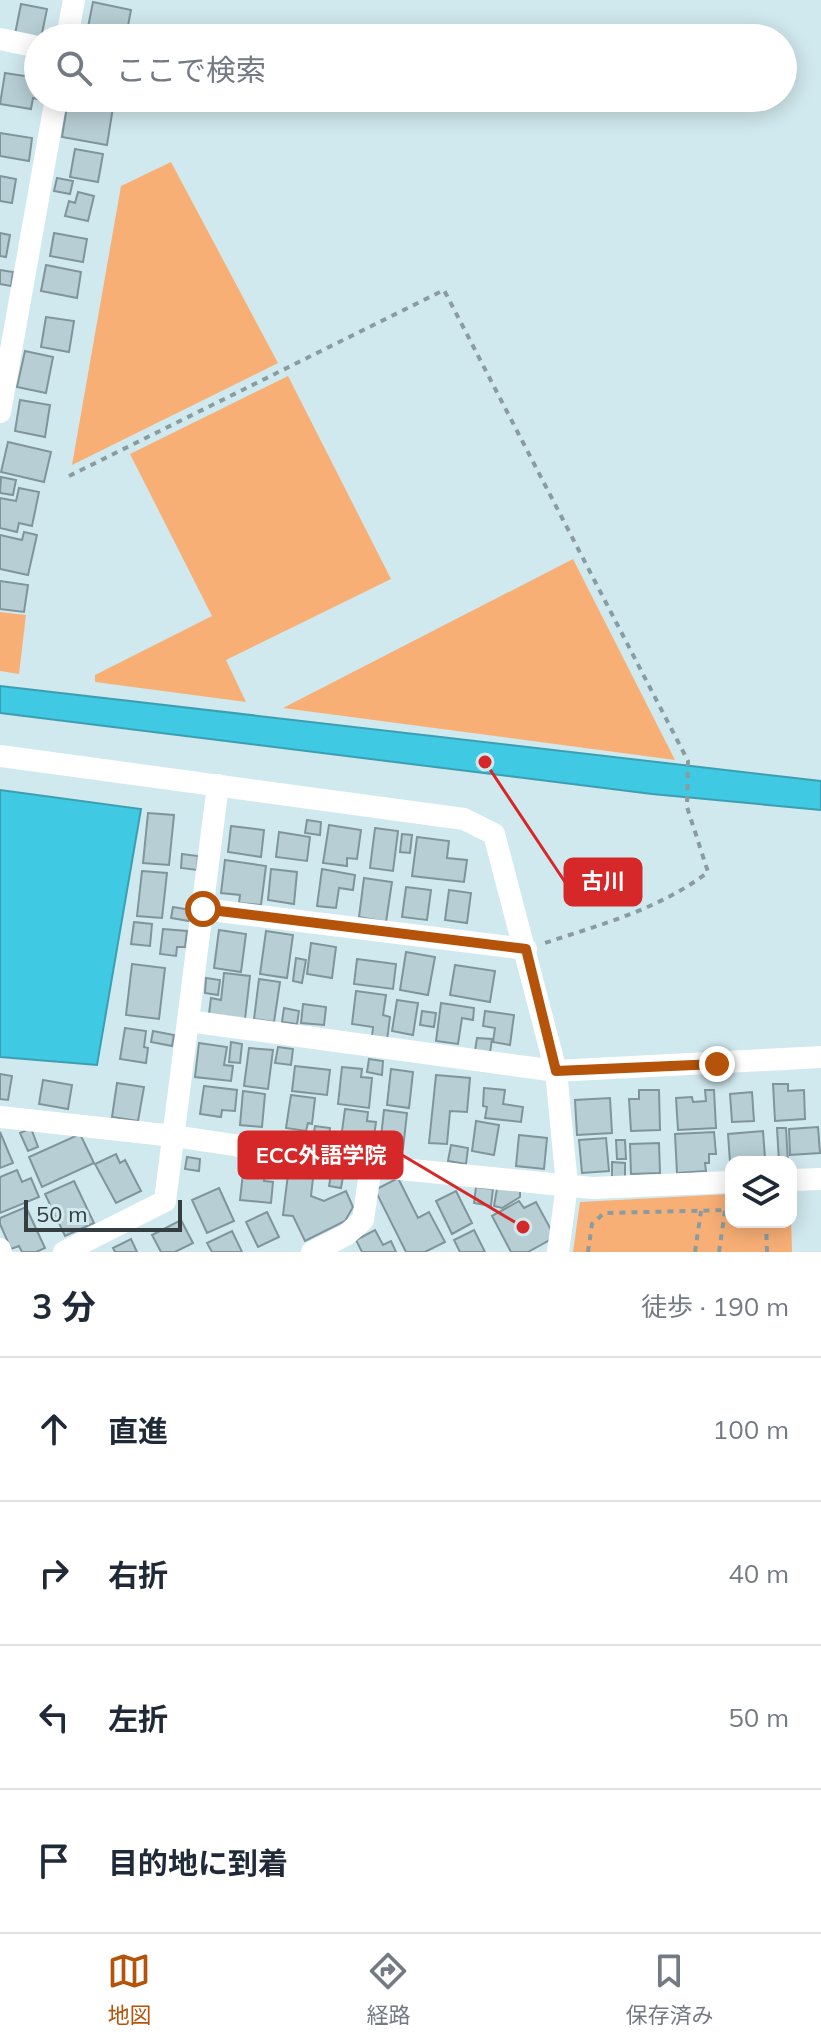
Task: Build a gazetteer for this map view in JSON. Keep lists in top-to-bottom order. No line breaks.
{"places":["古川","ECC外語学院"],"scale_bar":"50 m","page":{"search":"ここで検索","scale":"50 m","heading":["3 分","徒歩 · 190 m"],"list":[["直進","100 m"],["右折","40 m"],["左折","50 m"],"目的地に到着"],"nav":["地図","経路","保存済み"]}}
